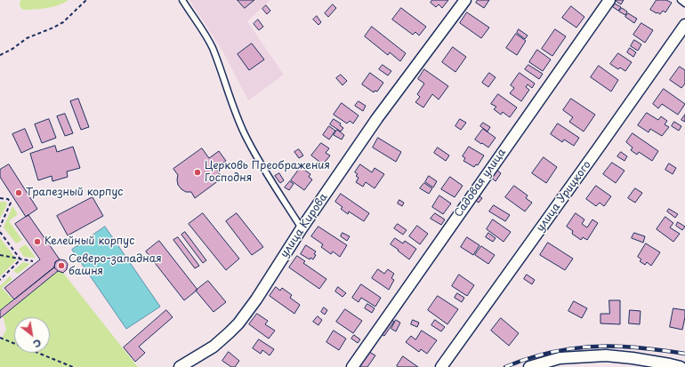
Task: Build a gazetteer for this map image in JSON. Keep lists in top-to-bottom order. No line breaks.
{"streets":{"street":["Садовая улица","улица Урицкого","улица Кирова"]},"places":["Церковь Преображения Господня","Трапезный корпус","Келейный корпус","Северо-западная башня"],"north":"bottom right"}
